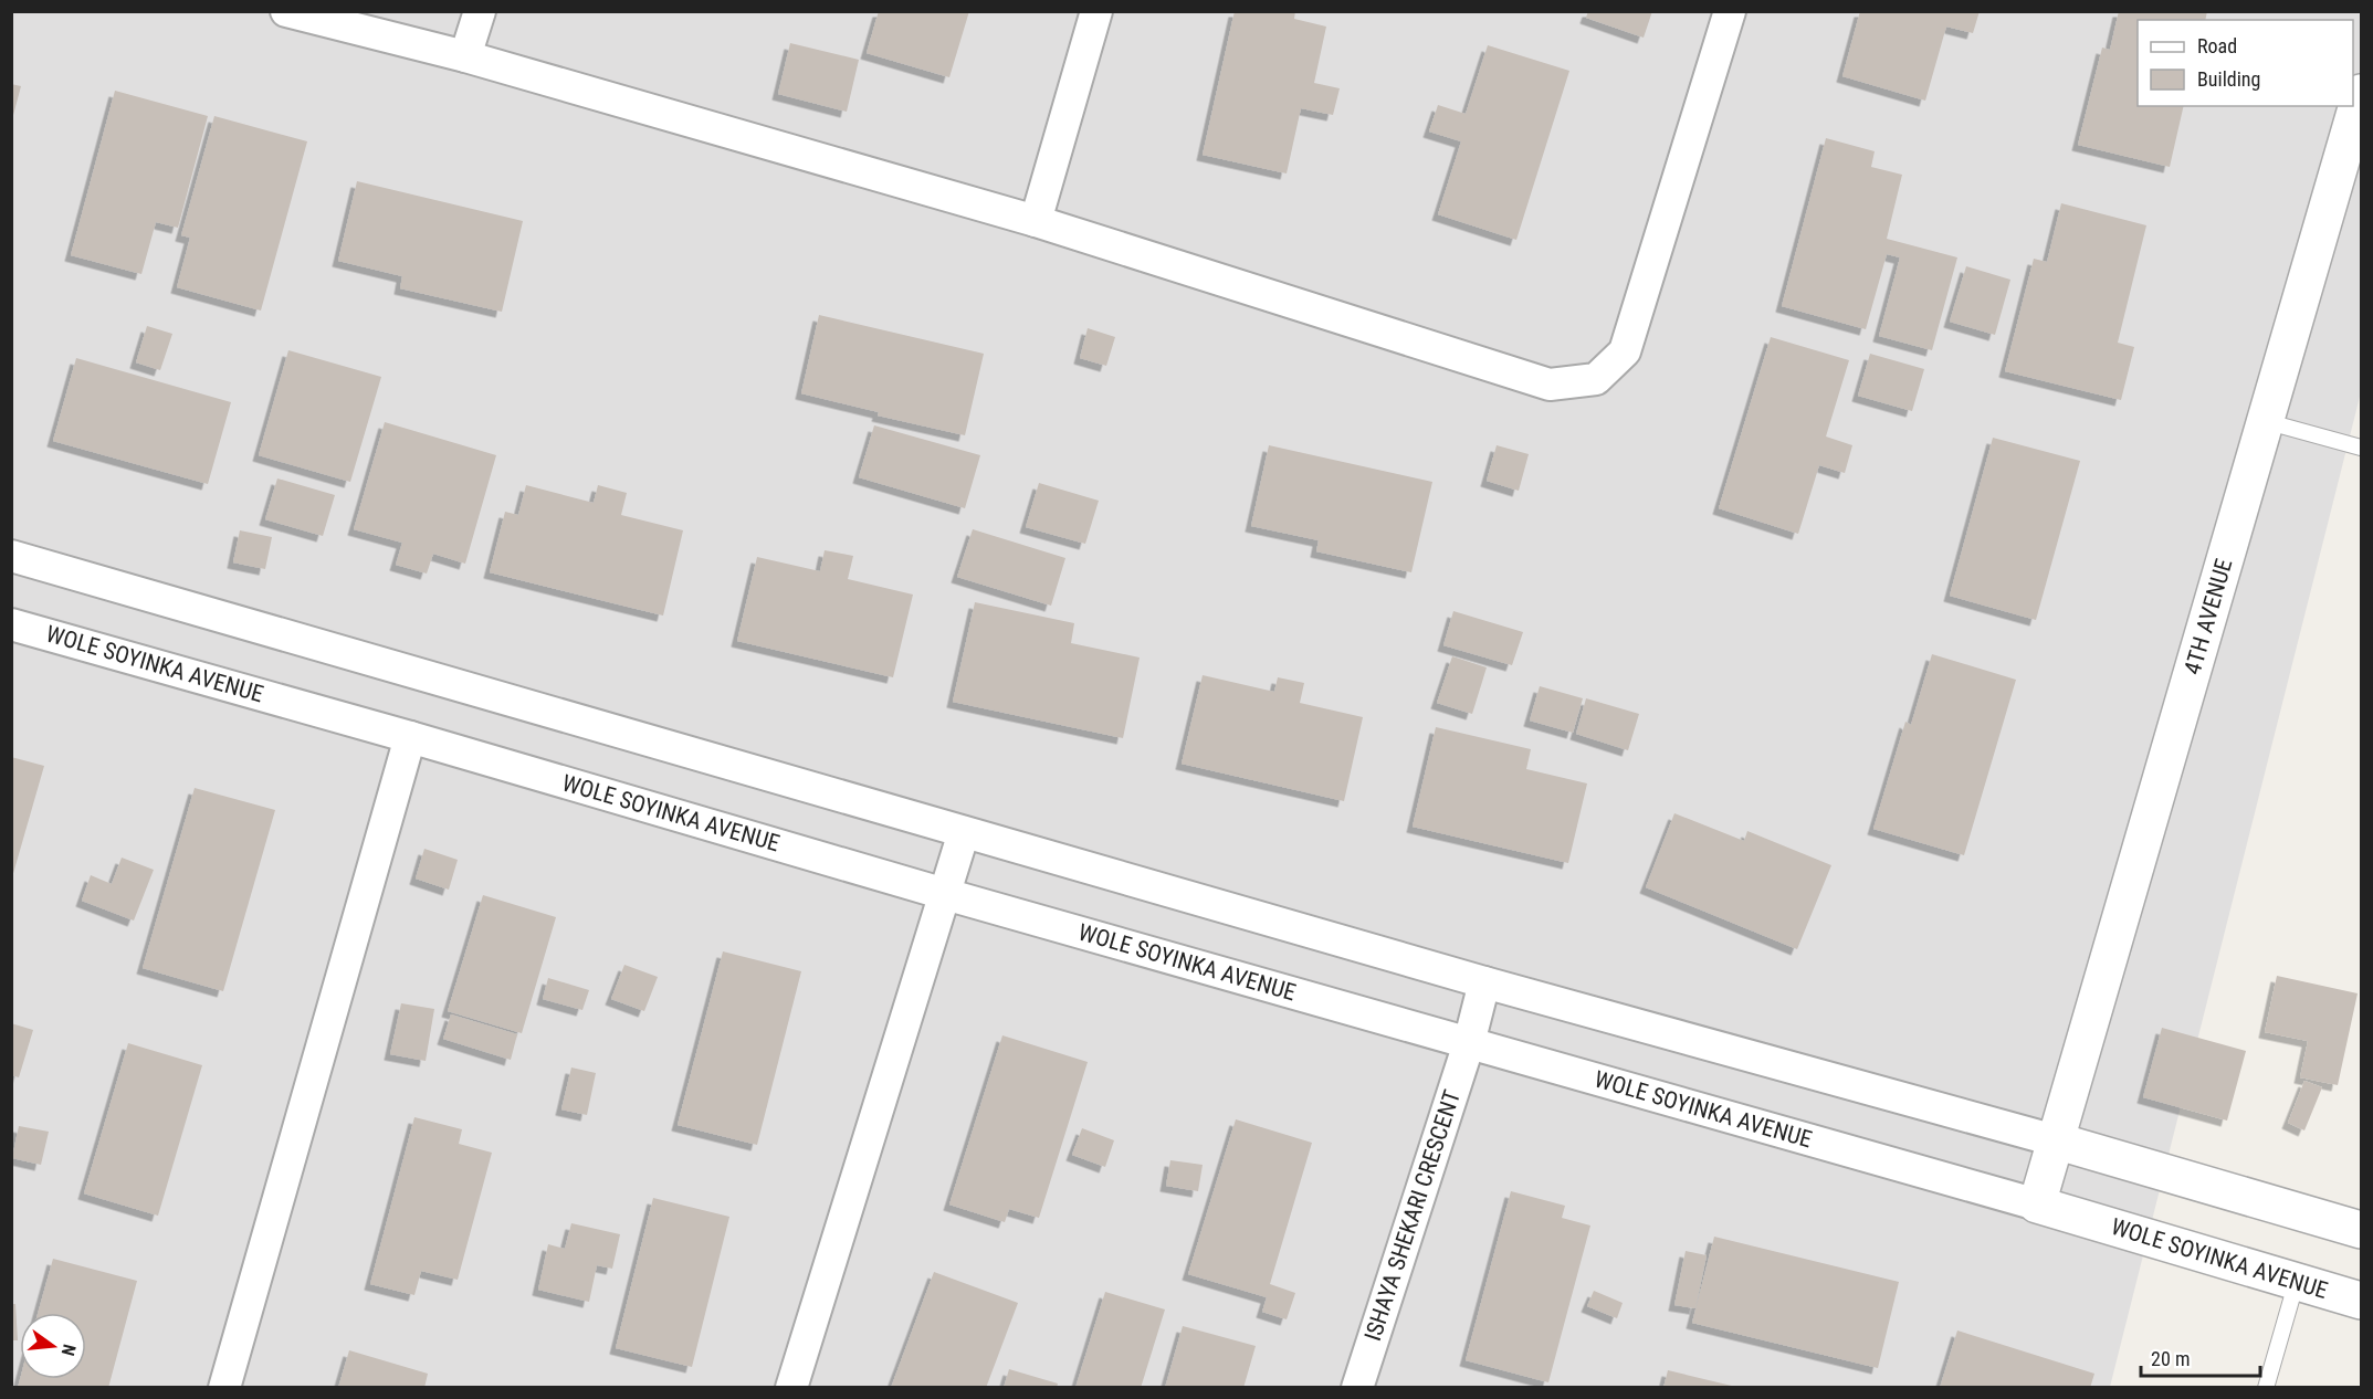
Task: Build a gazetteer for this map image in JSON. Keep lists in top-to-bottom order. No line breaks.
{"streets":{"street":["4TH AVENUE","WOLE SOYINKA AVENUE","ISHAYA SHEKARI CRESCENT"]},"crossings":[["4TH AVENUE","WOLE SOYINKA AVENUE"],["WOLE SOYINKA AVENUE","ISHAYA SHEKARI CRESCENT"]],"legend":["Road","Building"],"scale_bar":"20 m","north":"right"}
